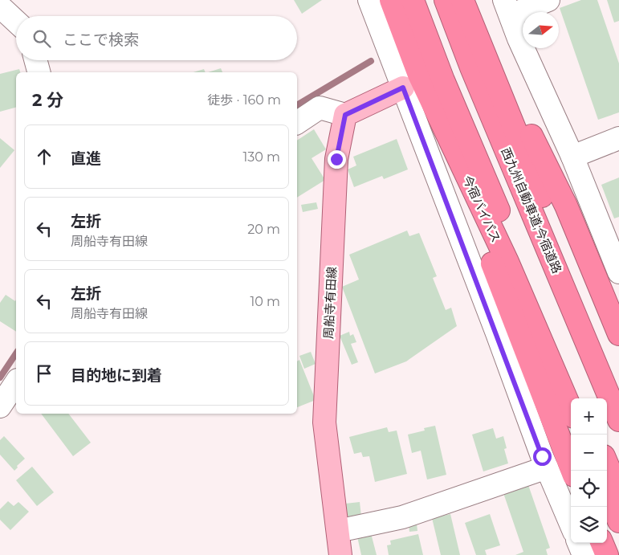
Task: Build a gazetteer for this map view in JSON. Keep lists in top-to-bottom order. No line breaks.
{"streets":{"highway":["今宿バイパス","西九州自動車道;今宿道路"],"main road":["周船寺有田線"]},"north":"right","page":{"search":"ここで検索","heading":["2 分","徒歩 · 160 m"],"list":[["直進","130 m"],["左折","周船寺有田線","20 m"],["左折","周船寺有田線","10 m"],"目的地に到着"],"map_buttons":["+","−"]}}
